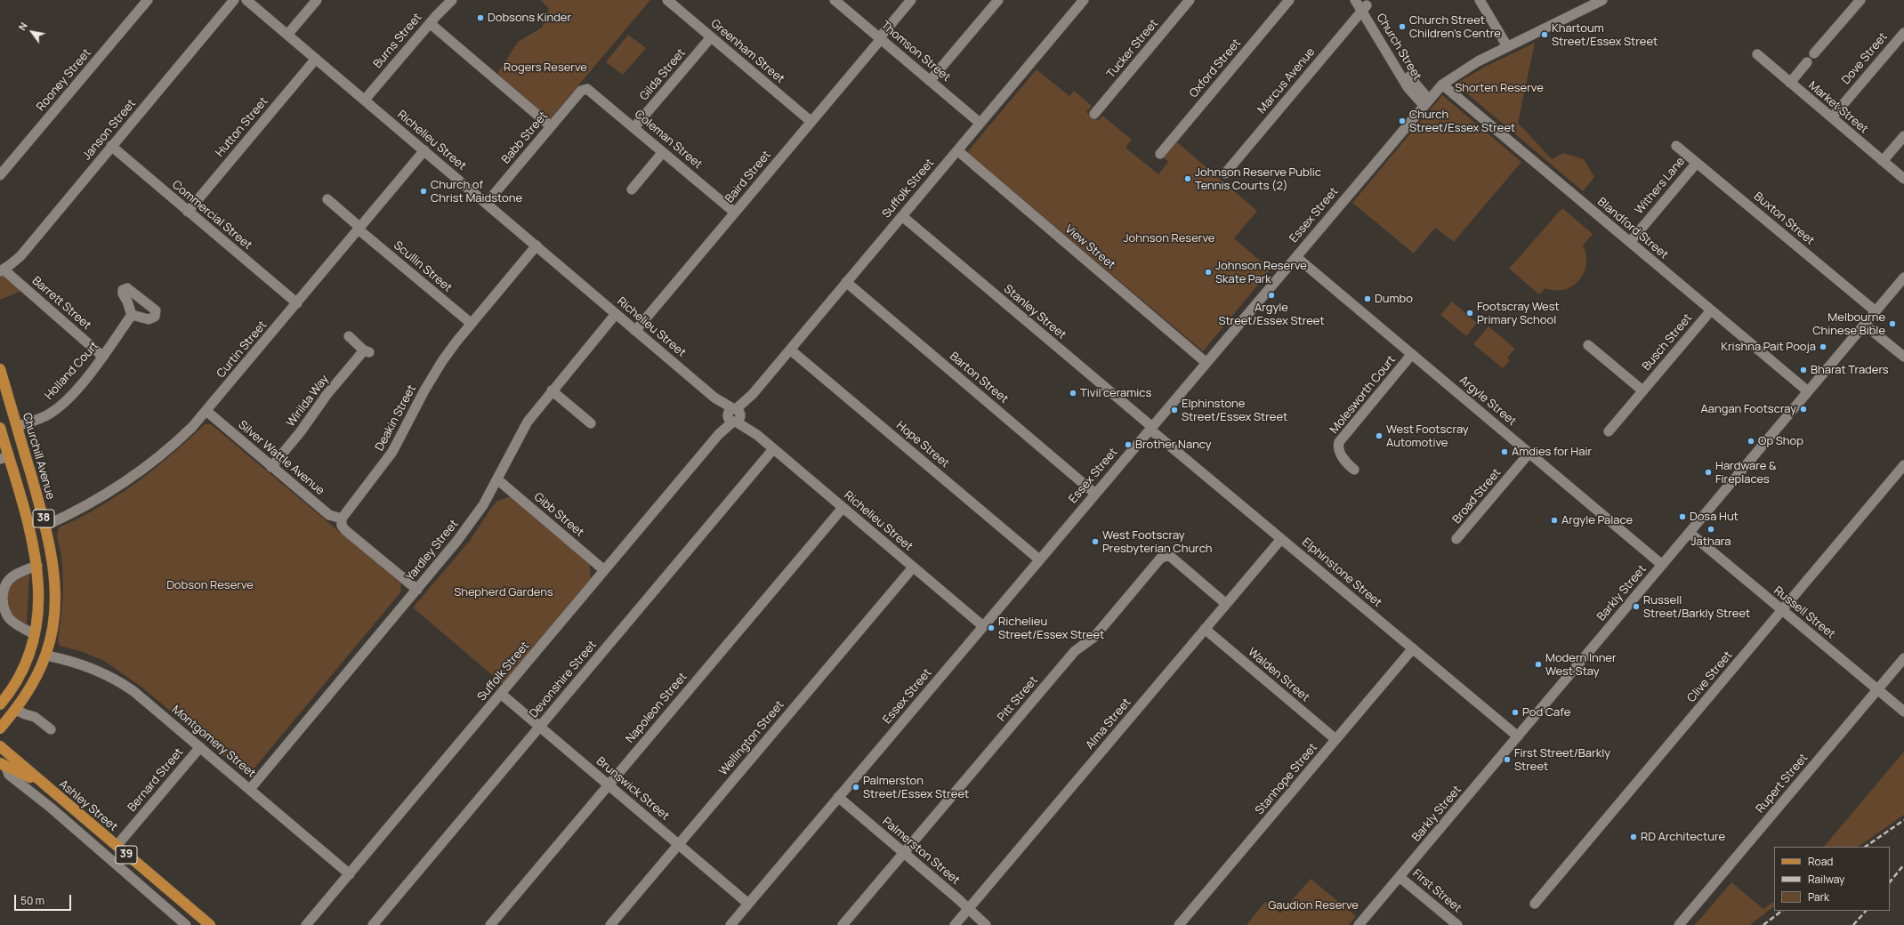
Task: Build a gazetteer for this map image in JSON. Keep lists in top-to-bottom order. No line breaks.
{"streets":{"main road":["Churchill Avenue","38","Ashley Street","39"],"street":["Burns Street","Church Street","Tucker Street","Greenham Street","Thomson Street","Dove Street","Oxford Street","Gilda Street","Rooney Street","Marcus Avenue","Market Street","Hutton Street","Janson Street","Babb Street","Coleman Street","Richelieu Street","Baird Street","Withers Lane","Suffolk Street","Commercial Street","Essex Street","Buxton Street","Blandford Street","View Street","Scullin Street","Barrett Street","Stanley Street","Busch Street","Curtin Street","Holland Court","Barton Street","Molesworth Court","Wirilda Way","Argyle Street","Deakin Street","Hope Street","Silver Wattle Avenue","Broad Street","Gibb Street","Yardley Street","Elphinstone Street","Barkly Street","Russell Street","Walden Street","Clive Street","Devonshire Street","Pitt Street","Napoleon Street","Alma Street","Wellington Street","Montgomery Street","Stanhope Street","Bernard Street","Rupert Street","Brunswick Street","Palmerston Street","First Street"]},"crossings":[["Burns Street","Richelieu Street"],["Church Street","Marcus Avenue"],["Church Street","Essex Street"],["Greenham Street","Gilda Street"],["Greenham Street","Baird Street"],["Thomson Street","Baird Street"],["Thomson Street","Suffolk Street"],["Dove Street","Market Street"],["Gilda Street","Coleman Street"],["Hutton Street","Richelieu Street"],["Hutton Street","Commercial Street"],["Janson Street","Commercial Street"],["Janson Street","Barrett Street"],["Babb Street","Coleman Street"],["Babb Street","Richelieu Street"],["Coleman Street","Baird Street"],["Richelieu Street","Baird Street"],["Richelieu Street","Suffolk Street"],["Richelieu Street","Essex Street"],["Richelieu Street","Curtin Street"],["Richelieu Street","Deakin Street"],["Richelieu Street","Yardley Street"],["Richelieu Street","Devonshire Street"],["Richelieu Street","Napoleon Street"],["Richelieu Street","Wellington Street"],["Withers Lane","Buxton Street"],["Withers Lane","Blandford Street"],["Suffolk Street","View Street"],["Suffolk Street","Stanley Street"],["Suffolk Street","Barton Street"],["Suffolk Street","Hope Street"],["Suffolk Street","Gibb Street"],["Suffolk Street","Montgomery Street"],["Suffolk Street","Brunswick Street"],["Commercial Street","Curtin Street"],["Essex Street","Blandford Street"],["Essex Street","View Street"],["Essex Street","Stanley Street"],["Essex Street","Barton Street"],["Essex Street","Argyle Street"],["Essex Street","Hope Street"],["Essex Street","Elphinstone Street"],["Essex Street","Brunswick Street"],["Essex Street","Palmerston Street"],["Buxton Street","Barkly Street"],["Blandford Street","Busch Street"],["Blandford Street","Barkly Street"],["Scullin Street","Curtin Street"],["Scullin Street","Deakin Street"],["Barrett Street","Holland Court"],["Stanley Street","Elphinstone Street"],["Curtin Street","Churchill Avenue"],["Curtin Street","Silver Wattle Avenue"],["Holland Court","Churchill Avenue"],["Molesworth Court","Argyle Street"],["Wirilda Way","Silver Wattle Avenue"],["Argyle Street","Broad Street"],["Argyle Street","Barkly Street"],["Deakin Street","Silver Wattle Avenue"],["Churchill Avenue","Montgomery Street"],["Gibb Street","Yardley Street"],["Yardley Street","Montgomery Street"],["Elphinstone Street","Barkly Street"],["Elphinstone Street","Alma Street"],["Elphinstone Street","Stanhope Street"],["Barkly Street","Russell Street"],["Barkly Street","First Street"],["Russell Street","Clive Street"],["Russell Street","Rupert Street"],["Walden Street","Alma Street"],["Walden Street","Stanhope Street"],["Devonshire Street","Brunswick Street"],["Pitt Street","Alma Street"],["Pitt Street","Palmerston Street"],["Napoleon Street","Brunswick Street"],["Alma Street","Palmerston Street"],["Wellington Street","Brunswick Street"],["Montgomery Street","Bernard Street"],["Bernard Street","Ashley Street"]],"parks":["Rogers Reserve","Shorten Reserve","Johnson Reserve","Dobson Reserve","Shepherd Gardens","Gaudion Reserve"],"places":["Dobsons Kinder","Church Street Children's Centre","Khartoum Street/Essex Street","Church Street/Essex Street","Johnson Reserve Public Tennis Courts (2)","Church of Christ Maidstone","Johnson Reserve Skate Park","Argyle Street/Essex Street","Dumbo","Footscray West Primary School","Melbourne Chinese Bible","Krishna Pait Pooja","Bharat Traders","Tivil ceramics","Aangan Footscray","Elphinstone Street/Essex Street","West Footscray Automotive","Op Shop","Brother Nancy","Amdies for Hair","Hardware & Fireplaces","Dosa Hut","Argyle Palace","Jathara","West Footscray Presbyterian Church","Russell Street/Barkly Street","Richelieu Street/Essex Street","Modern Inner West Stay","Pod Cafe","First Street/Barkly Street","Palmerston Street/Essex Street","RD Architecture"],"legend":["Road","Railway","Park"],"scale_bar":"50 m","north":"top left"}
